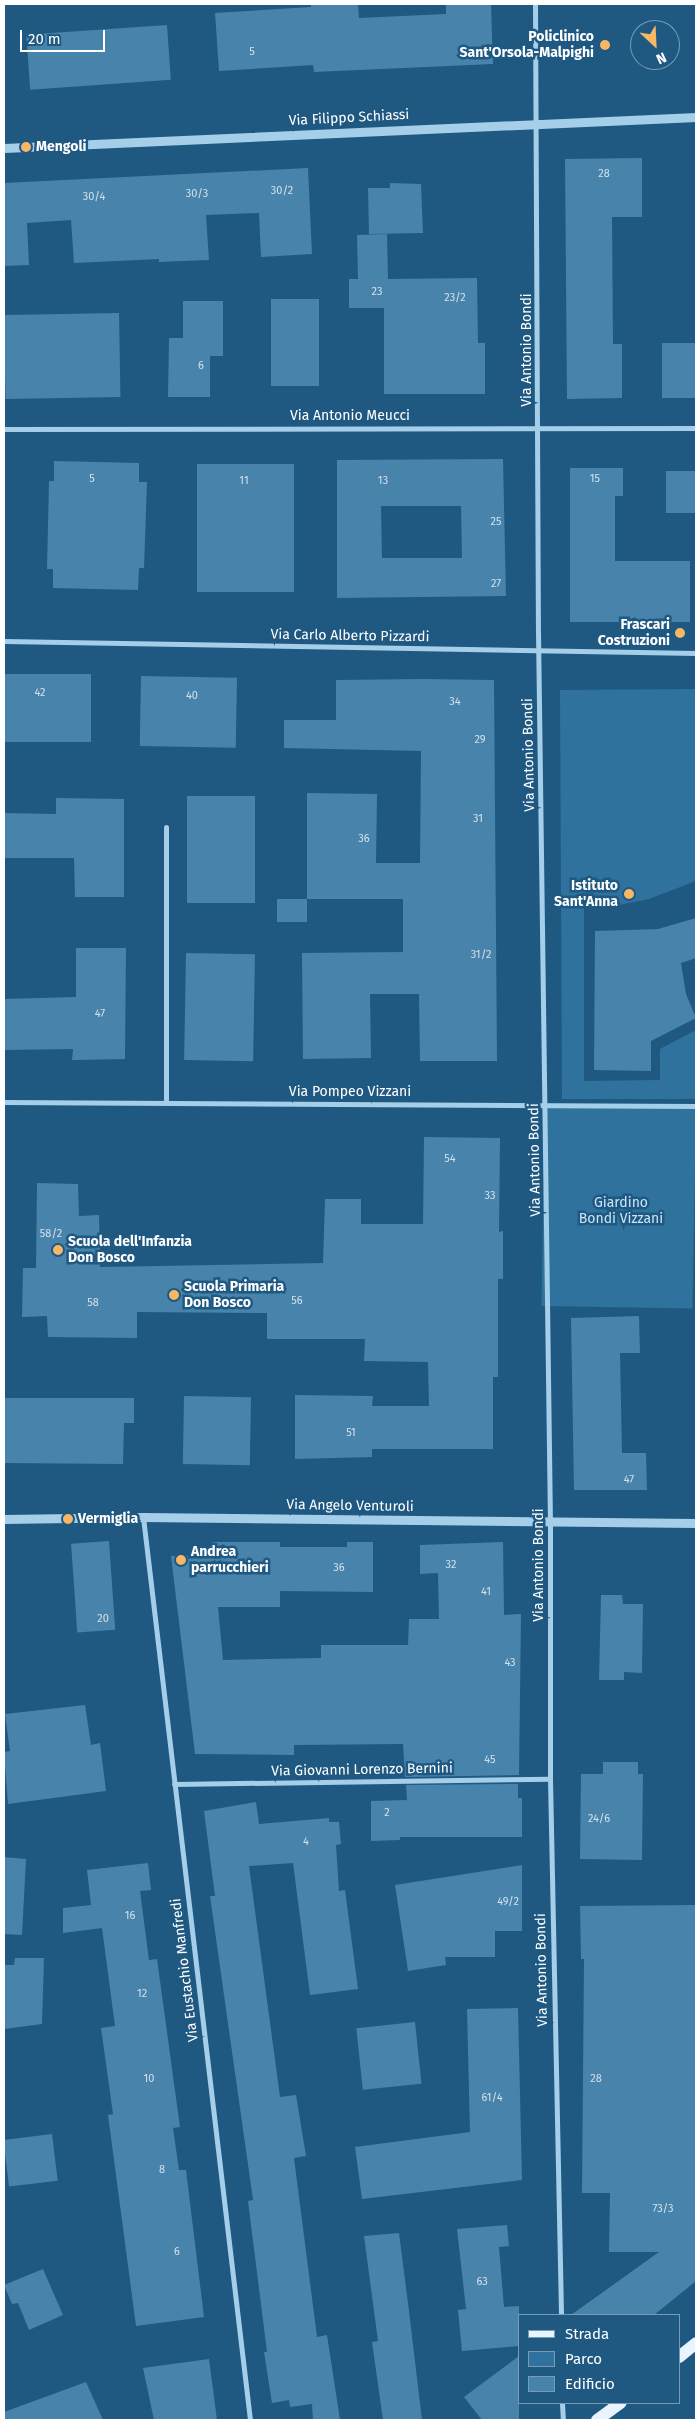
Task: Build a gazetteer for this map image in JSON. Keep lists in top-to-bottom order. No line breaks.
{"streets":{"street":["Via Filippo Schiassi","Via Antonio Bondi","Via Antonio Meucci","Via Carlo Alberto Pizzardi","Via Pompeo Vizzani","Via Angelo Venturoli","Via Giovanni Lorenzo Bernini","Via Eustachio Manfredi"]},"crossings":[["Via Filippo Schiassi","Via Antonio Bondi"],["Via Antonio Bondi","Via Antonio Meucci"],["Via Antonio Bondi","Via Carlo Alberto Pizzardi"],["Via Antonio Bondi","Via Pompeo Vizzani"],["Via Antonio Bondi","Via Angelo Venturoli"],["Via Antonio Bondi","Via Giovanni Lorenzo Bernini"],["Via Angelo Venturoli","Via Eustachio Manfredi"],["Via Giovanni Lorenzo Bernini","Via Eustachio Manfredi"]],"parks":["Giardino Bondi Vizzani"],"places":["Policlinico Sant'Orsola-Malpighi","Mengoli","Frascari Costruzioni","Istituto Sant'Anna","Scuola dell'Infanzia Don Bosco","Scuola Primaria Don Bosco","Vermiglia","Andrea parrucchieri"],"house_numbers":["5","28","30/2","30/3","30/4","23","23/2","6","5","15","11","13","25","27","42","40","34","29","31","36","31/2","47","54","33","58/2","56","58","51","47","32","36","41","20","43","45","2","24/6","4","49/2","16","12","10","28","61/4","8","73/3","6","63"],"legend":["Strada","Parco","Edificio"],"scale_bar":"20 m","north":"bottom right"}
